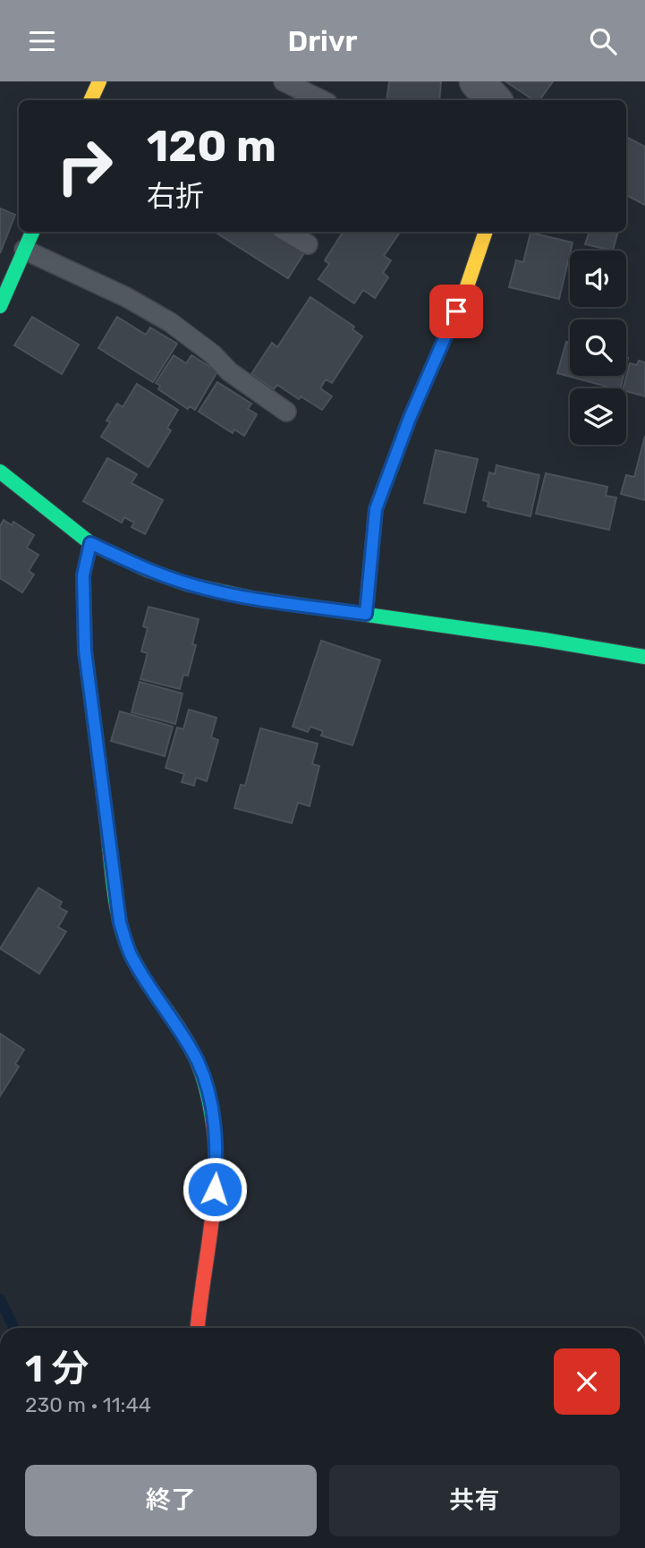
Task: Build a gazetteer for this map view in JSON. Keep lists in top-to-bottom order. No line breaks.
{"page":{"header":"Drivr","turn":["120 m","右折"],"heading":["1 分","230 m · 11:44"],"buttons":["終了","共有"]}}
